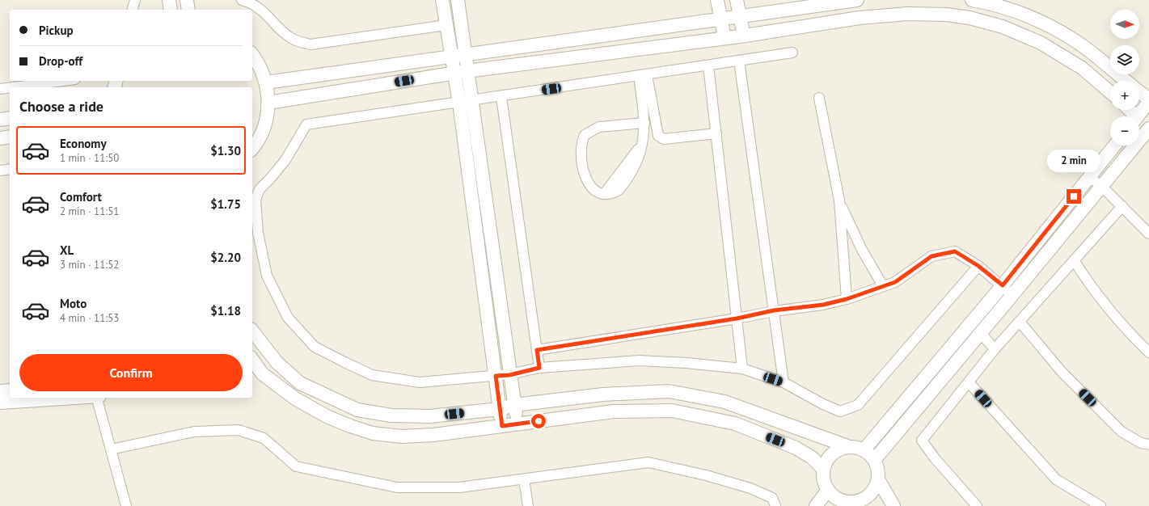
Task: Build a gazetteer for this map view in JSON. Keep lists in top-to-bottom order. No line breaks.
{"north":"right","page":{"map_buttons":["+","−"],"banner":["Pickup","Drop-off"],"heading":"Choose a ride","list":[{"name":"Economy","note":"1 min · 11:50","value":"$1.30"},{"name":"Comfort","note":"2 min · 11:51","value":"$1.75"},{"name":"XL","note":"3 min · 11:52","value":"$2.20"},{"name":"Moto","note":"4 min · 11:53","value":"$1.18"}],"bubble":"2 min","buttons":"Confirm"}}
